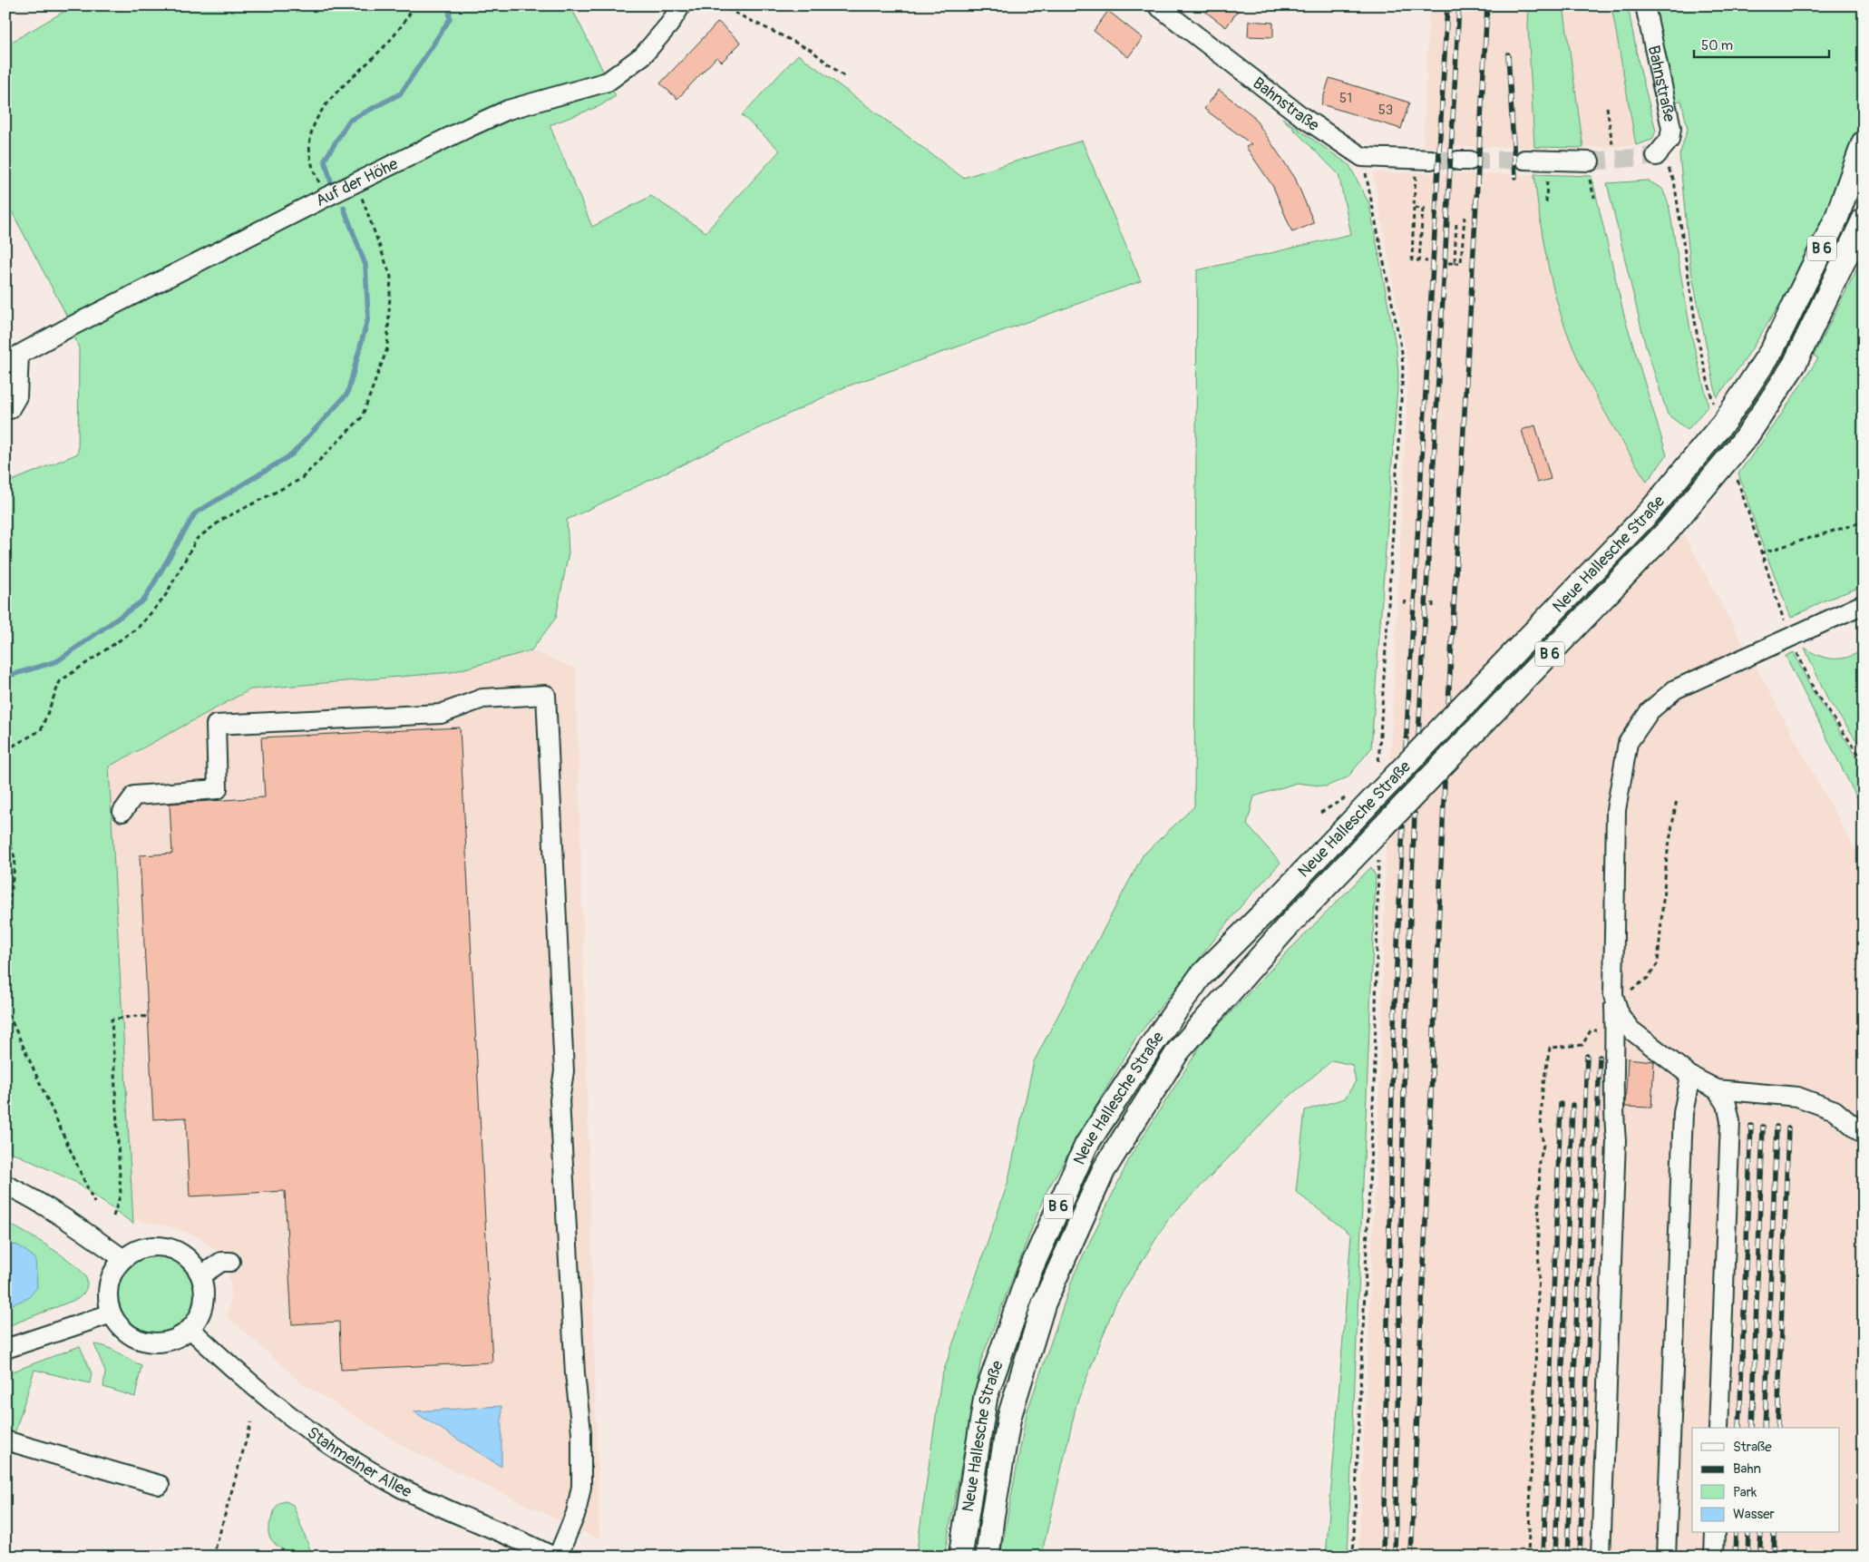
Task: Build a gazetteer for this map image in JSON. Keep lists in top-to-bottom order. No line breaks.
{"streets":{"main road":["B 6","Neue Hallesche Straße"],"street":["Bahnstraße","Auf der Höhe","Stahmelner Allee"]},"house_numbers":["51","53"],"legend":["Straße","Bahn","Park","Wasser"],"scale_bar":"50 m"}
